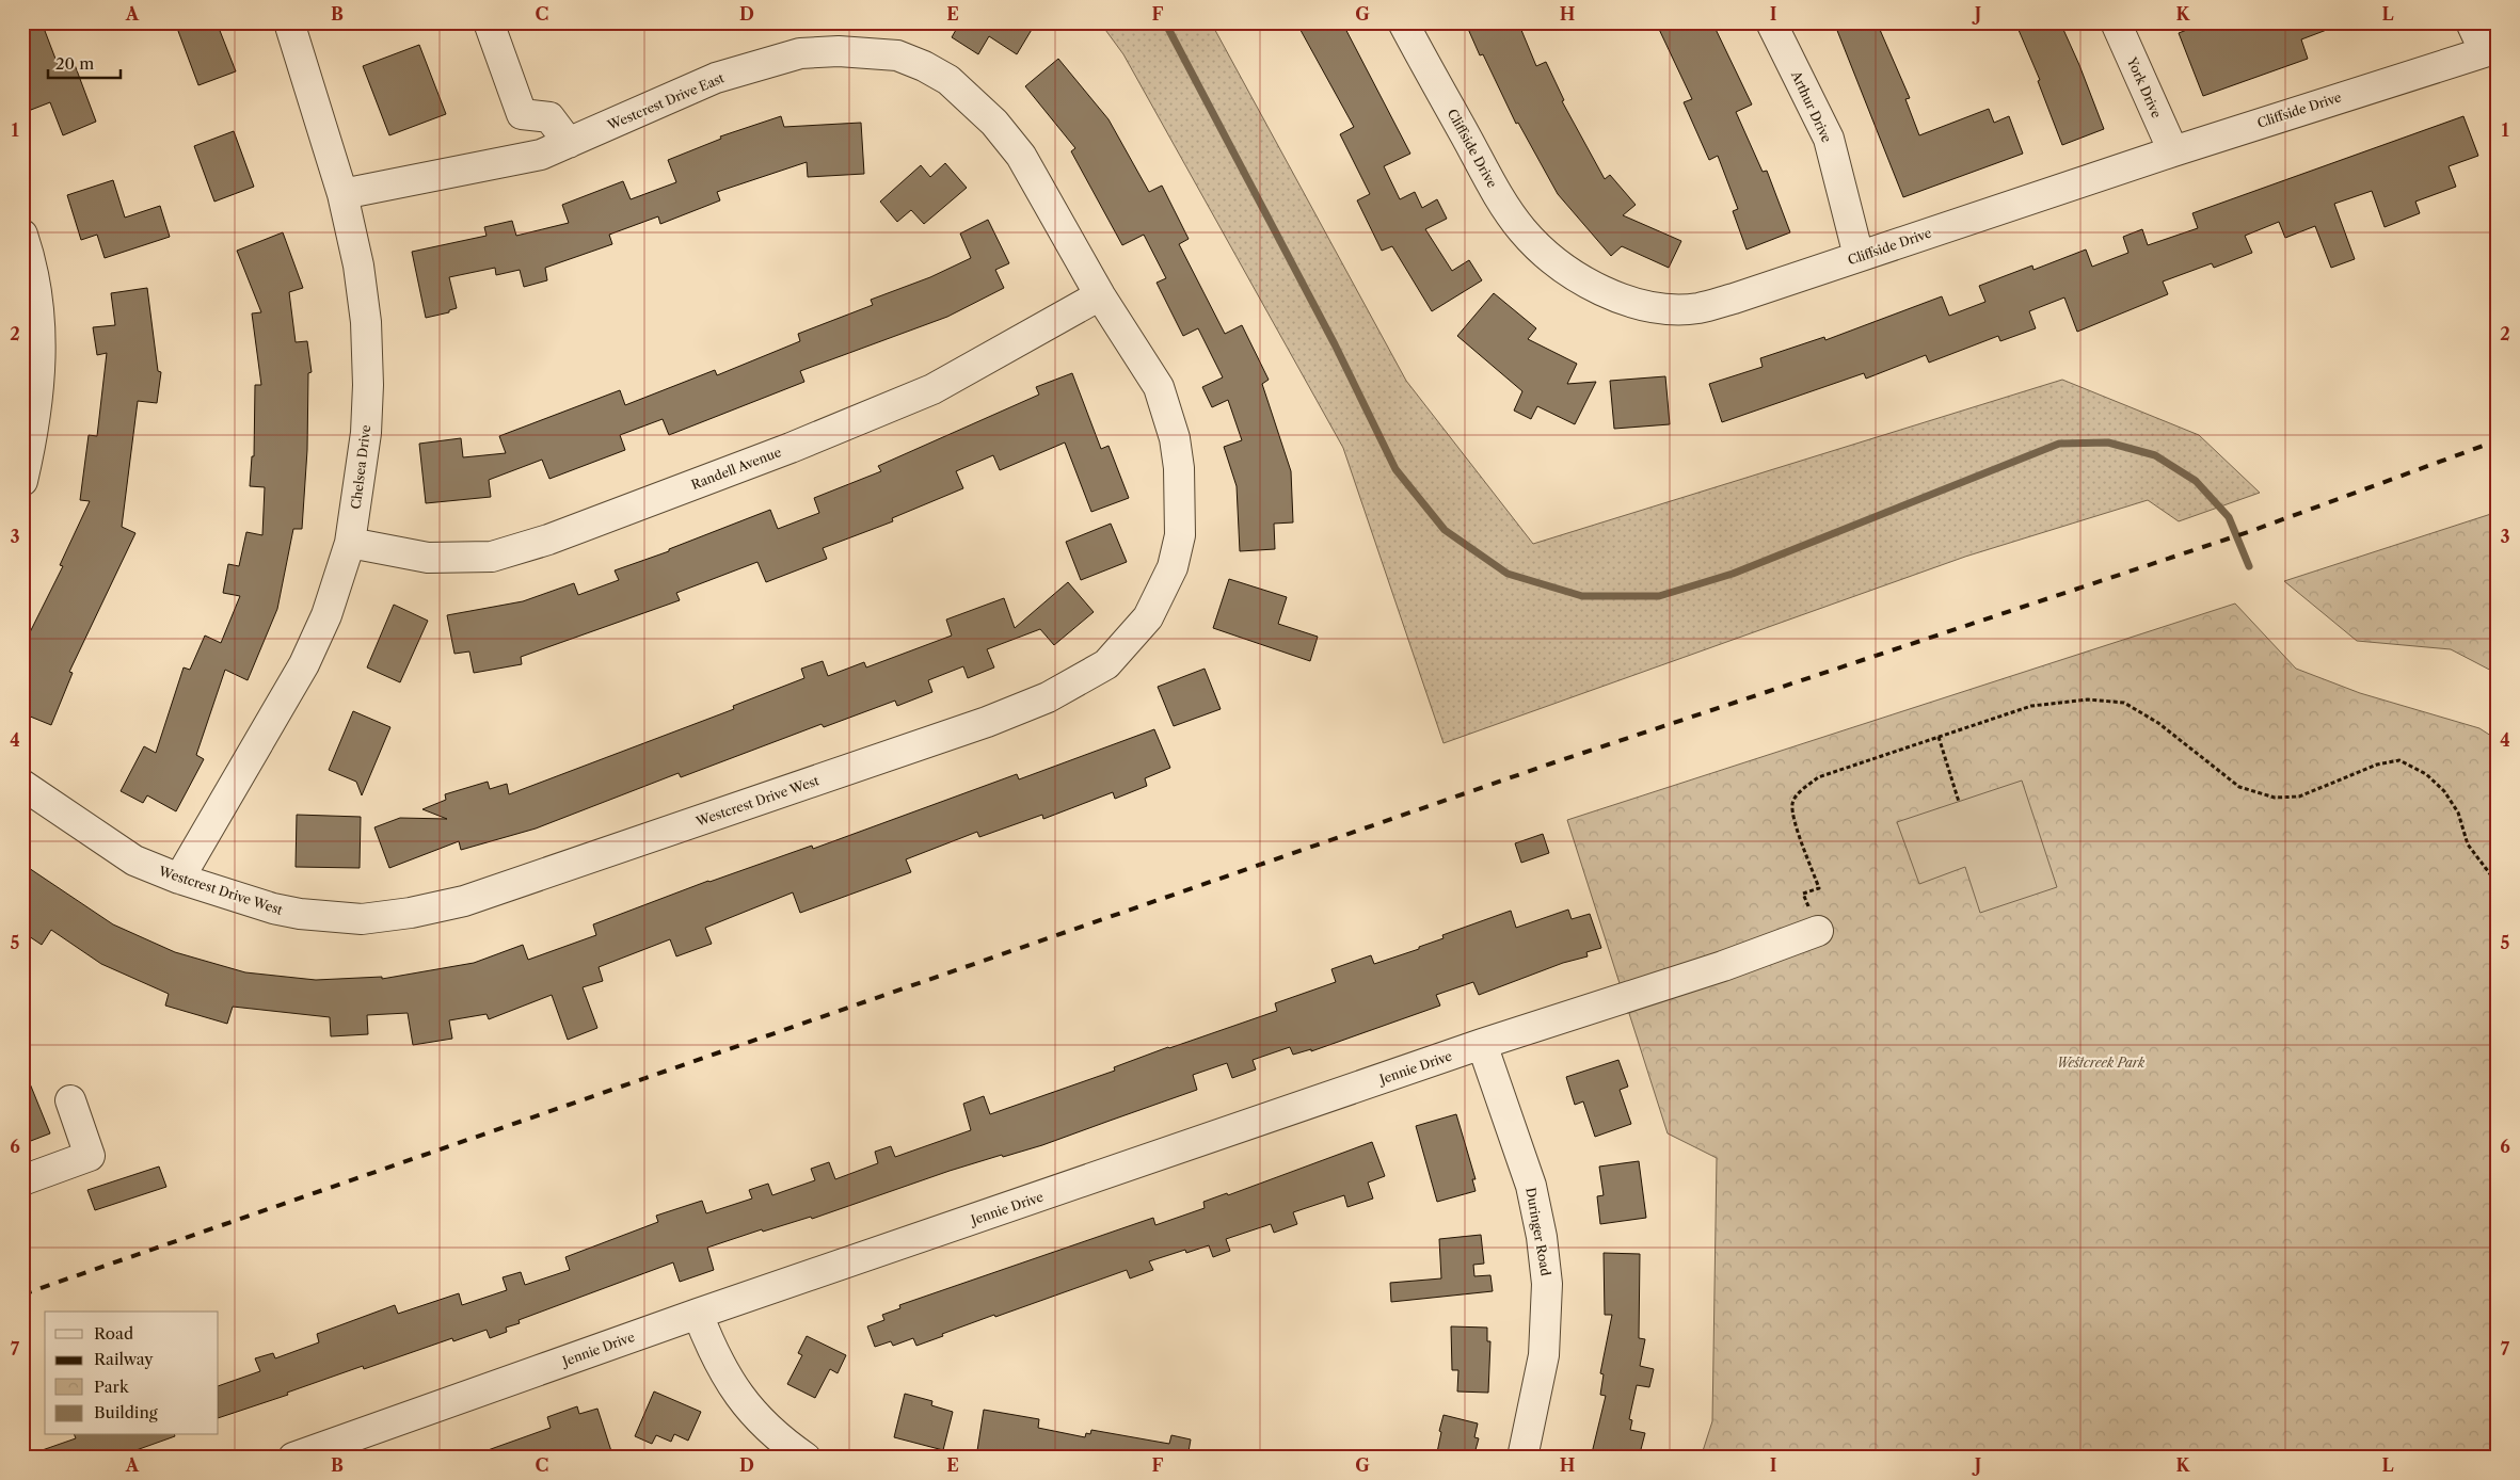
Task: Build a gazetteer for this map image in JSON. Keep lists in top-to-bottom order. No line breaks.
{"streets":{"street":["York Drive","Westcrest Drive East","Arthur Drive","Cliffside Drive","Chelsea Drive","Randell Avenue","Westcrest Drive West","Jennie Drive","Duringer Road"]},"crossings":[["York Drive","Cliffside Drive"],["Westcrest Drive East","Chelsea Drive"],["Westcrest Drive East","Randell Avenue"],["Westcrest Drive East","Westcrest Drive West"],["Arthur Drive","Cliffside Drive"],["Chelsea Drive","Randell Avenue"],["Chelsea Drive","Westcrest Drive West"],["Randell Avenue","Westcrest Drive West"],["Jennie Drive","Duringer Road"]],"parks":["Westcreek Park"],"legend":["Road","Railway","Park","Building"],"scale_bar":"20 m","grid":{"columns":["A","B","C","D","E","F","G","H","I","J","K","L"],"rows":["1","2","3","4","5","6","7"]}}
